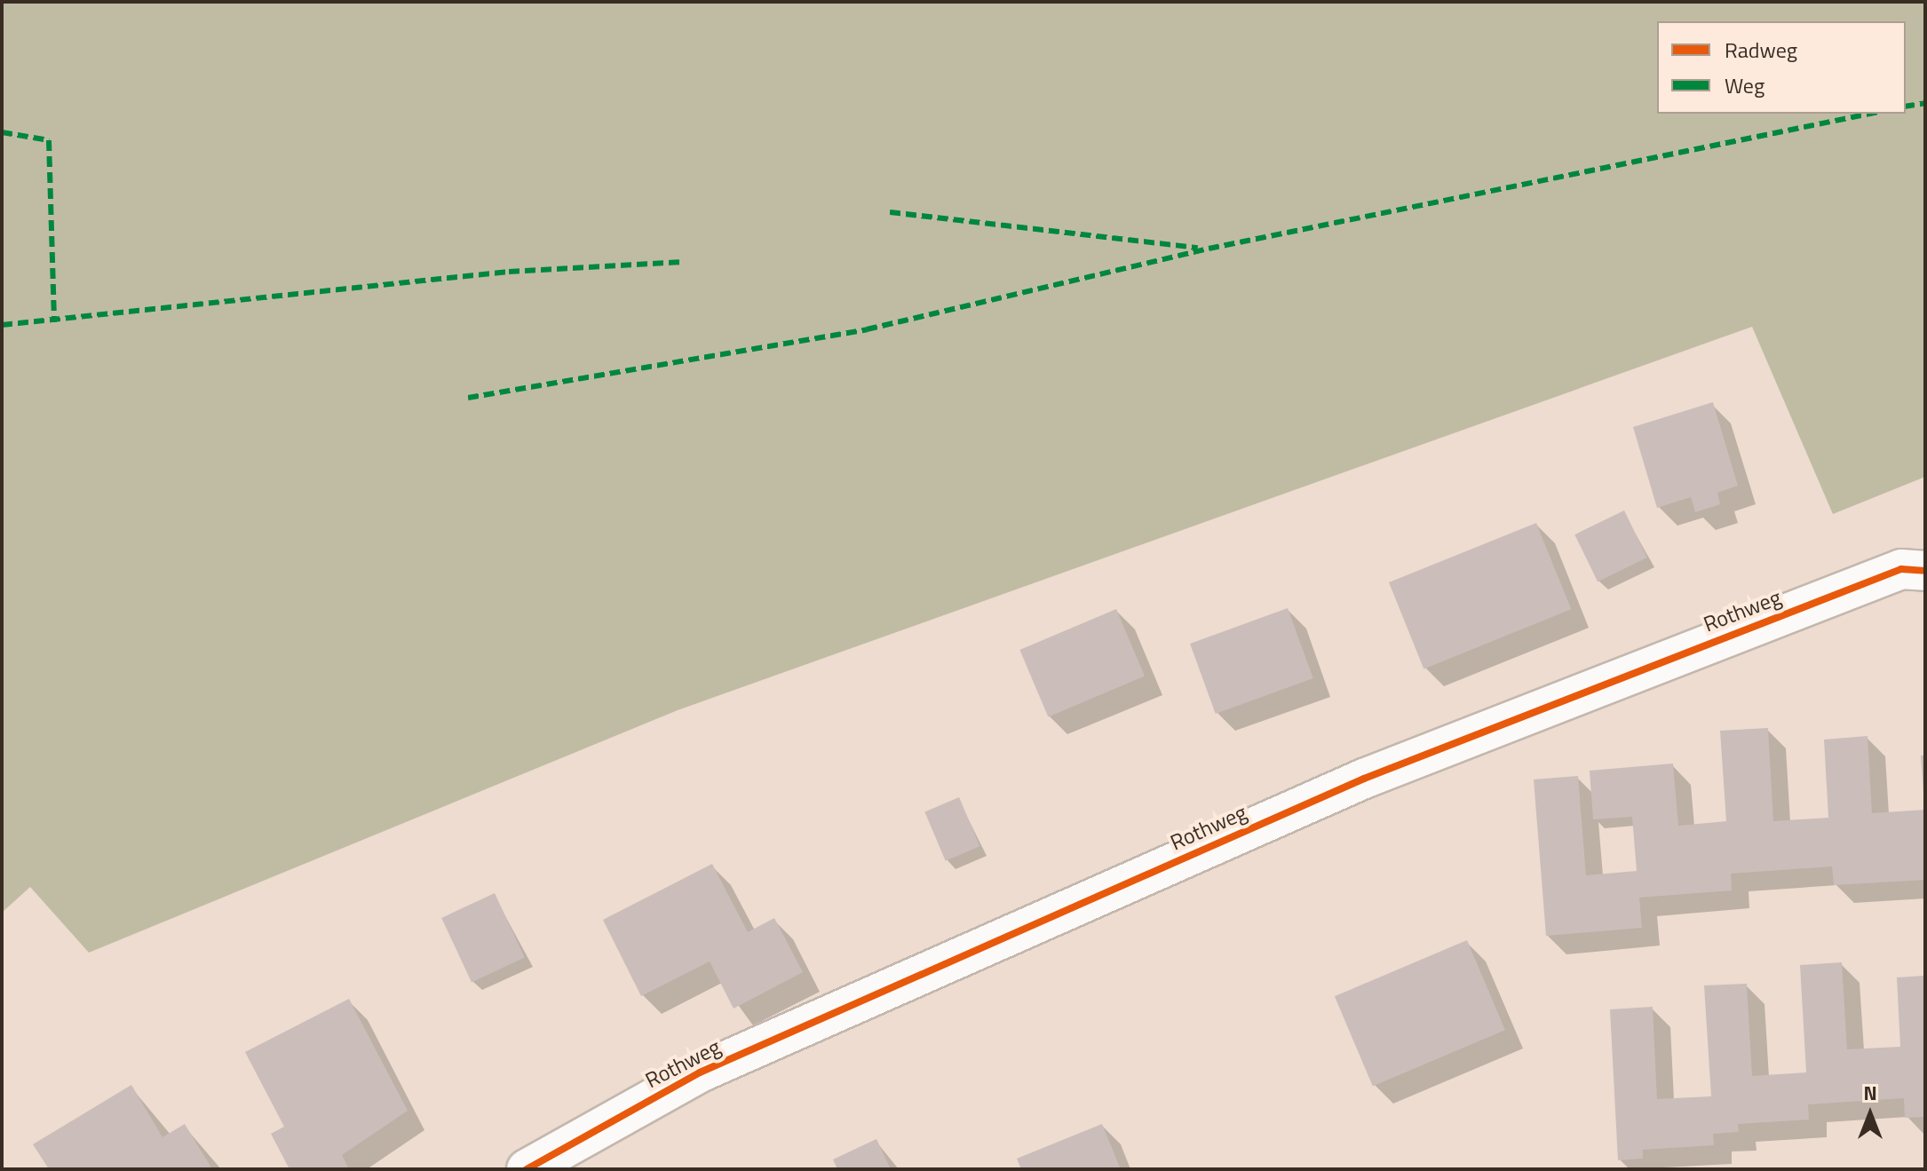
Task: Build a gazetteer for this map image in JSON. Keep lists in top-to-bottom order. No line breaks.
{"streets":{"street":["Rothweg"]},"legend":["Radweg","Weg"],"north":"top"}
